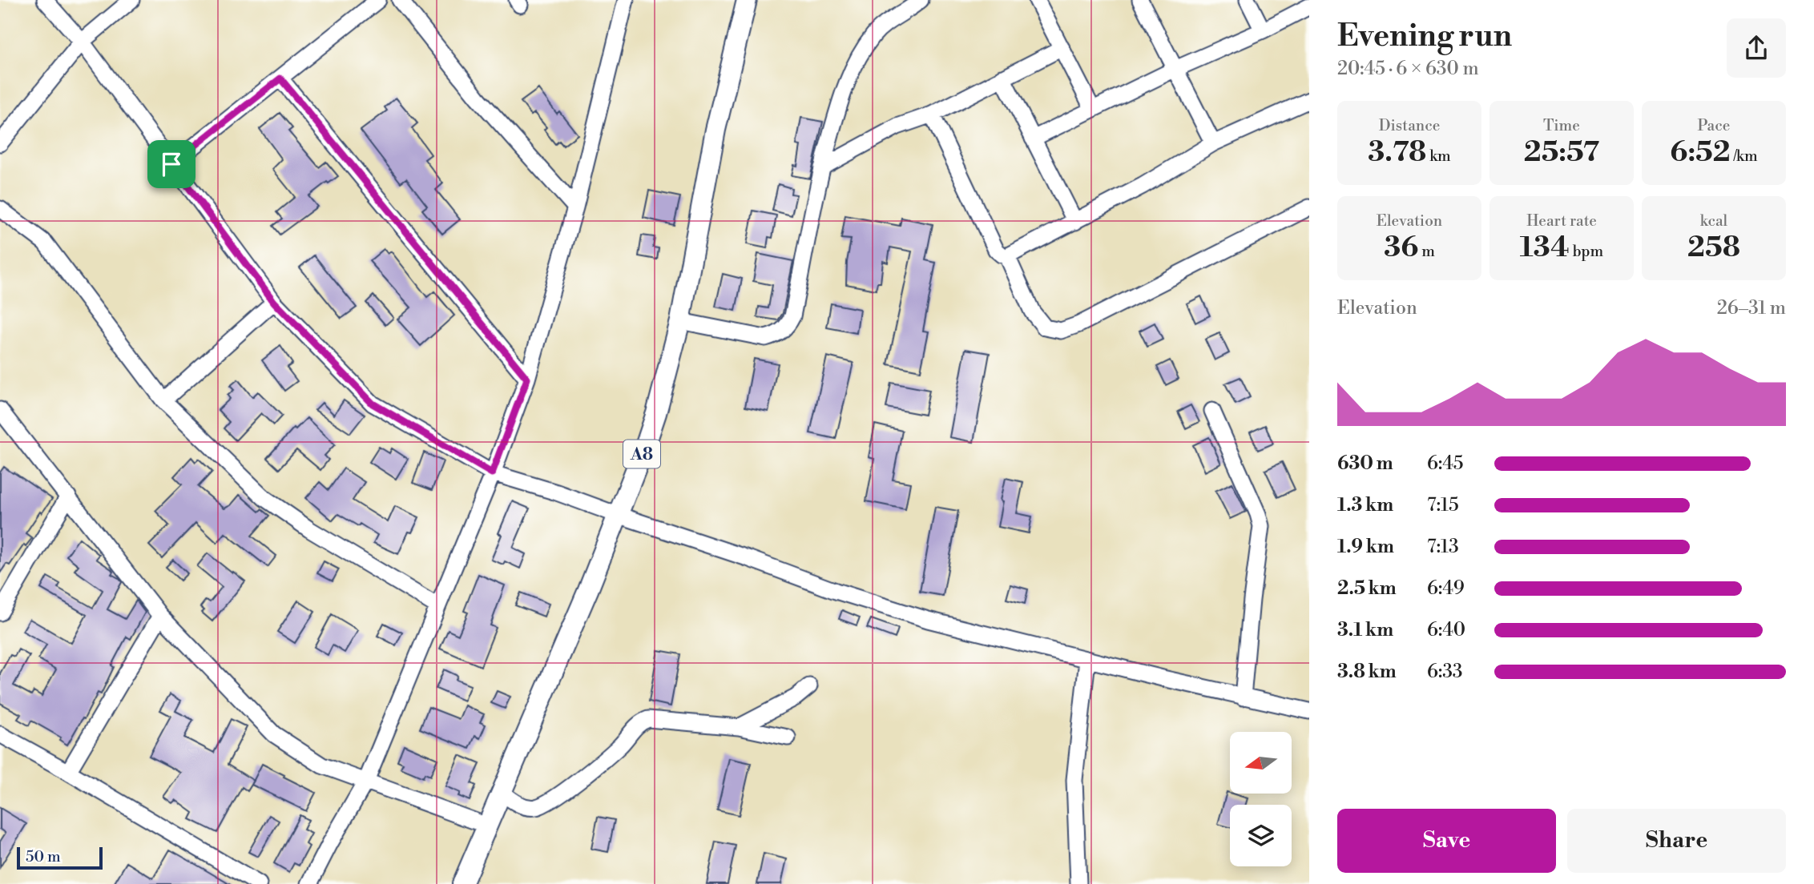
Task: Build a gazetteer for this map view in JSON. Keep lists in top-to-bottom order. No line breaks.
{"streets":{"main road":["A8"]},"scale_bar":"50 m","north":"left","page":{"heading":["Evening run","20:45 · 6 × 630 m"],"stats":[["Distance","3.78 km"],["Time","25:57"],["Pace","6:52 /km"],["Elevation","36 m"],["Heart rate","134 bpm"],["kcal","258"]],"chart":["Elevation","26–31 m"],"list":[{"name":"630 m","note":"6:45"},{"name":"1.3 km","note":"7:15"},{"name":"1.9 km","note":"7:13"},{"name":"2.5 km","note":"6:49"},{"name":"3.1 km","note":"6:40"},{"name":"3.8 km","note":"6:33"}],"buttons":["Save","Share"],"scale":"50 m"}}
